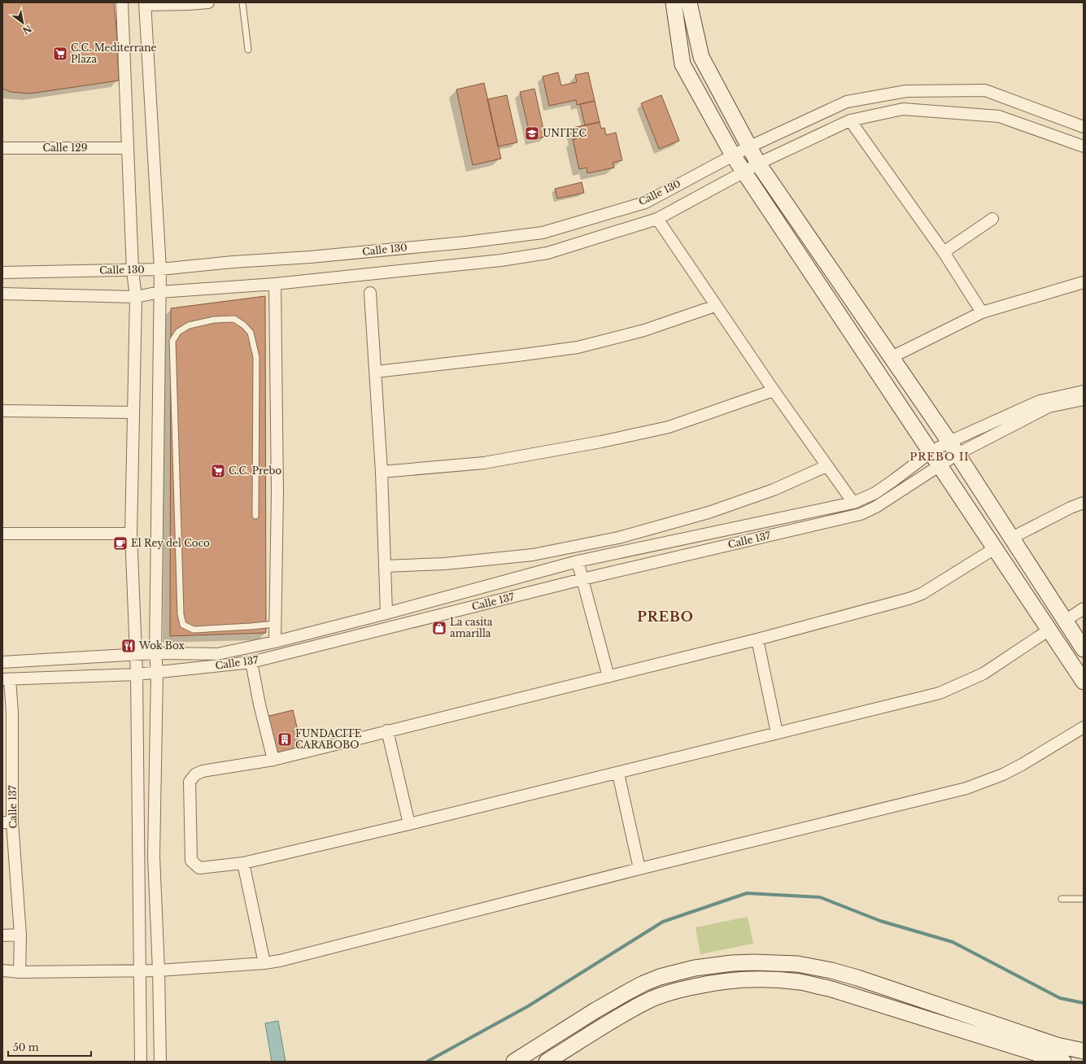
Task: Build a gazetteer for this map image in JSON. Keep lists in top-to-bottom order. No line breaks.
{"streets":{"street":["Calle 129","Calle 130","Calle 137"]},"districts":["PREBO II","PREBO"],"places":{"supermarket":["C.C. Mediterrane Plaza","C.C. Prebo"],"school or university":["UNITEC"],"cafe":["El Rey del Coco"],"shop":["La casita amarilla"],"restaurant":["Wok Box"],"building":["FUNDACITE CARABOBO"]},"scale_bar":"50 m","north":"bottom right"}
